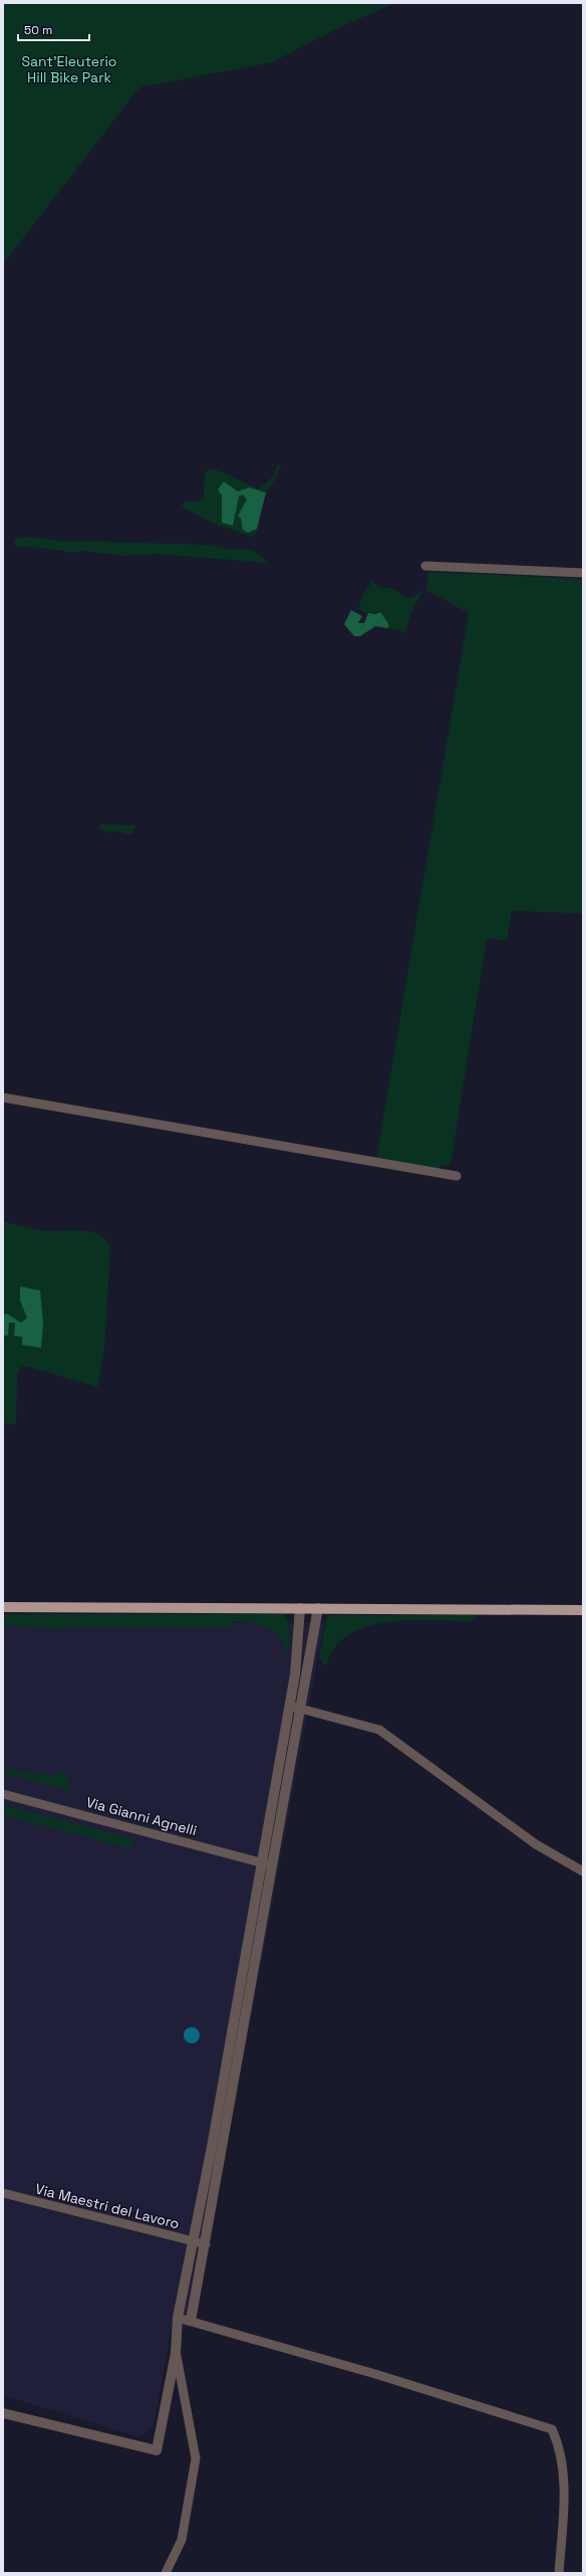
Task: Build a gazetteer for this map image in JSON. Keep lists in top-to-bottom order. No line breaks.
{"streets":{"street":["Via Gianni Agnelli","Via Maestri del Lavoro"]},"parks":["Sant'Eleuterio Hill Bike Park"],"scale_bar":"50 m"}
